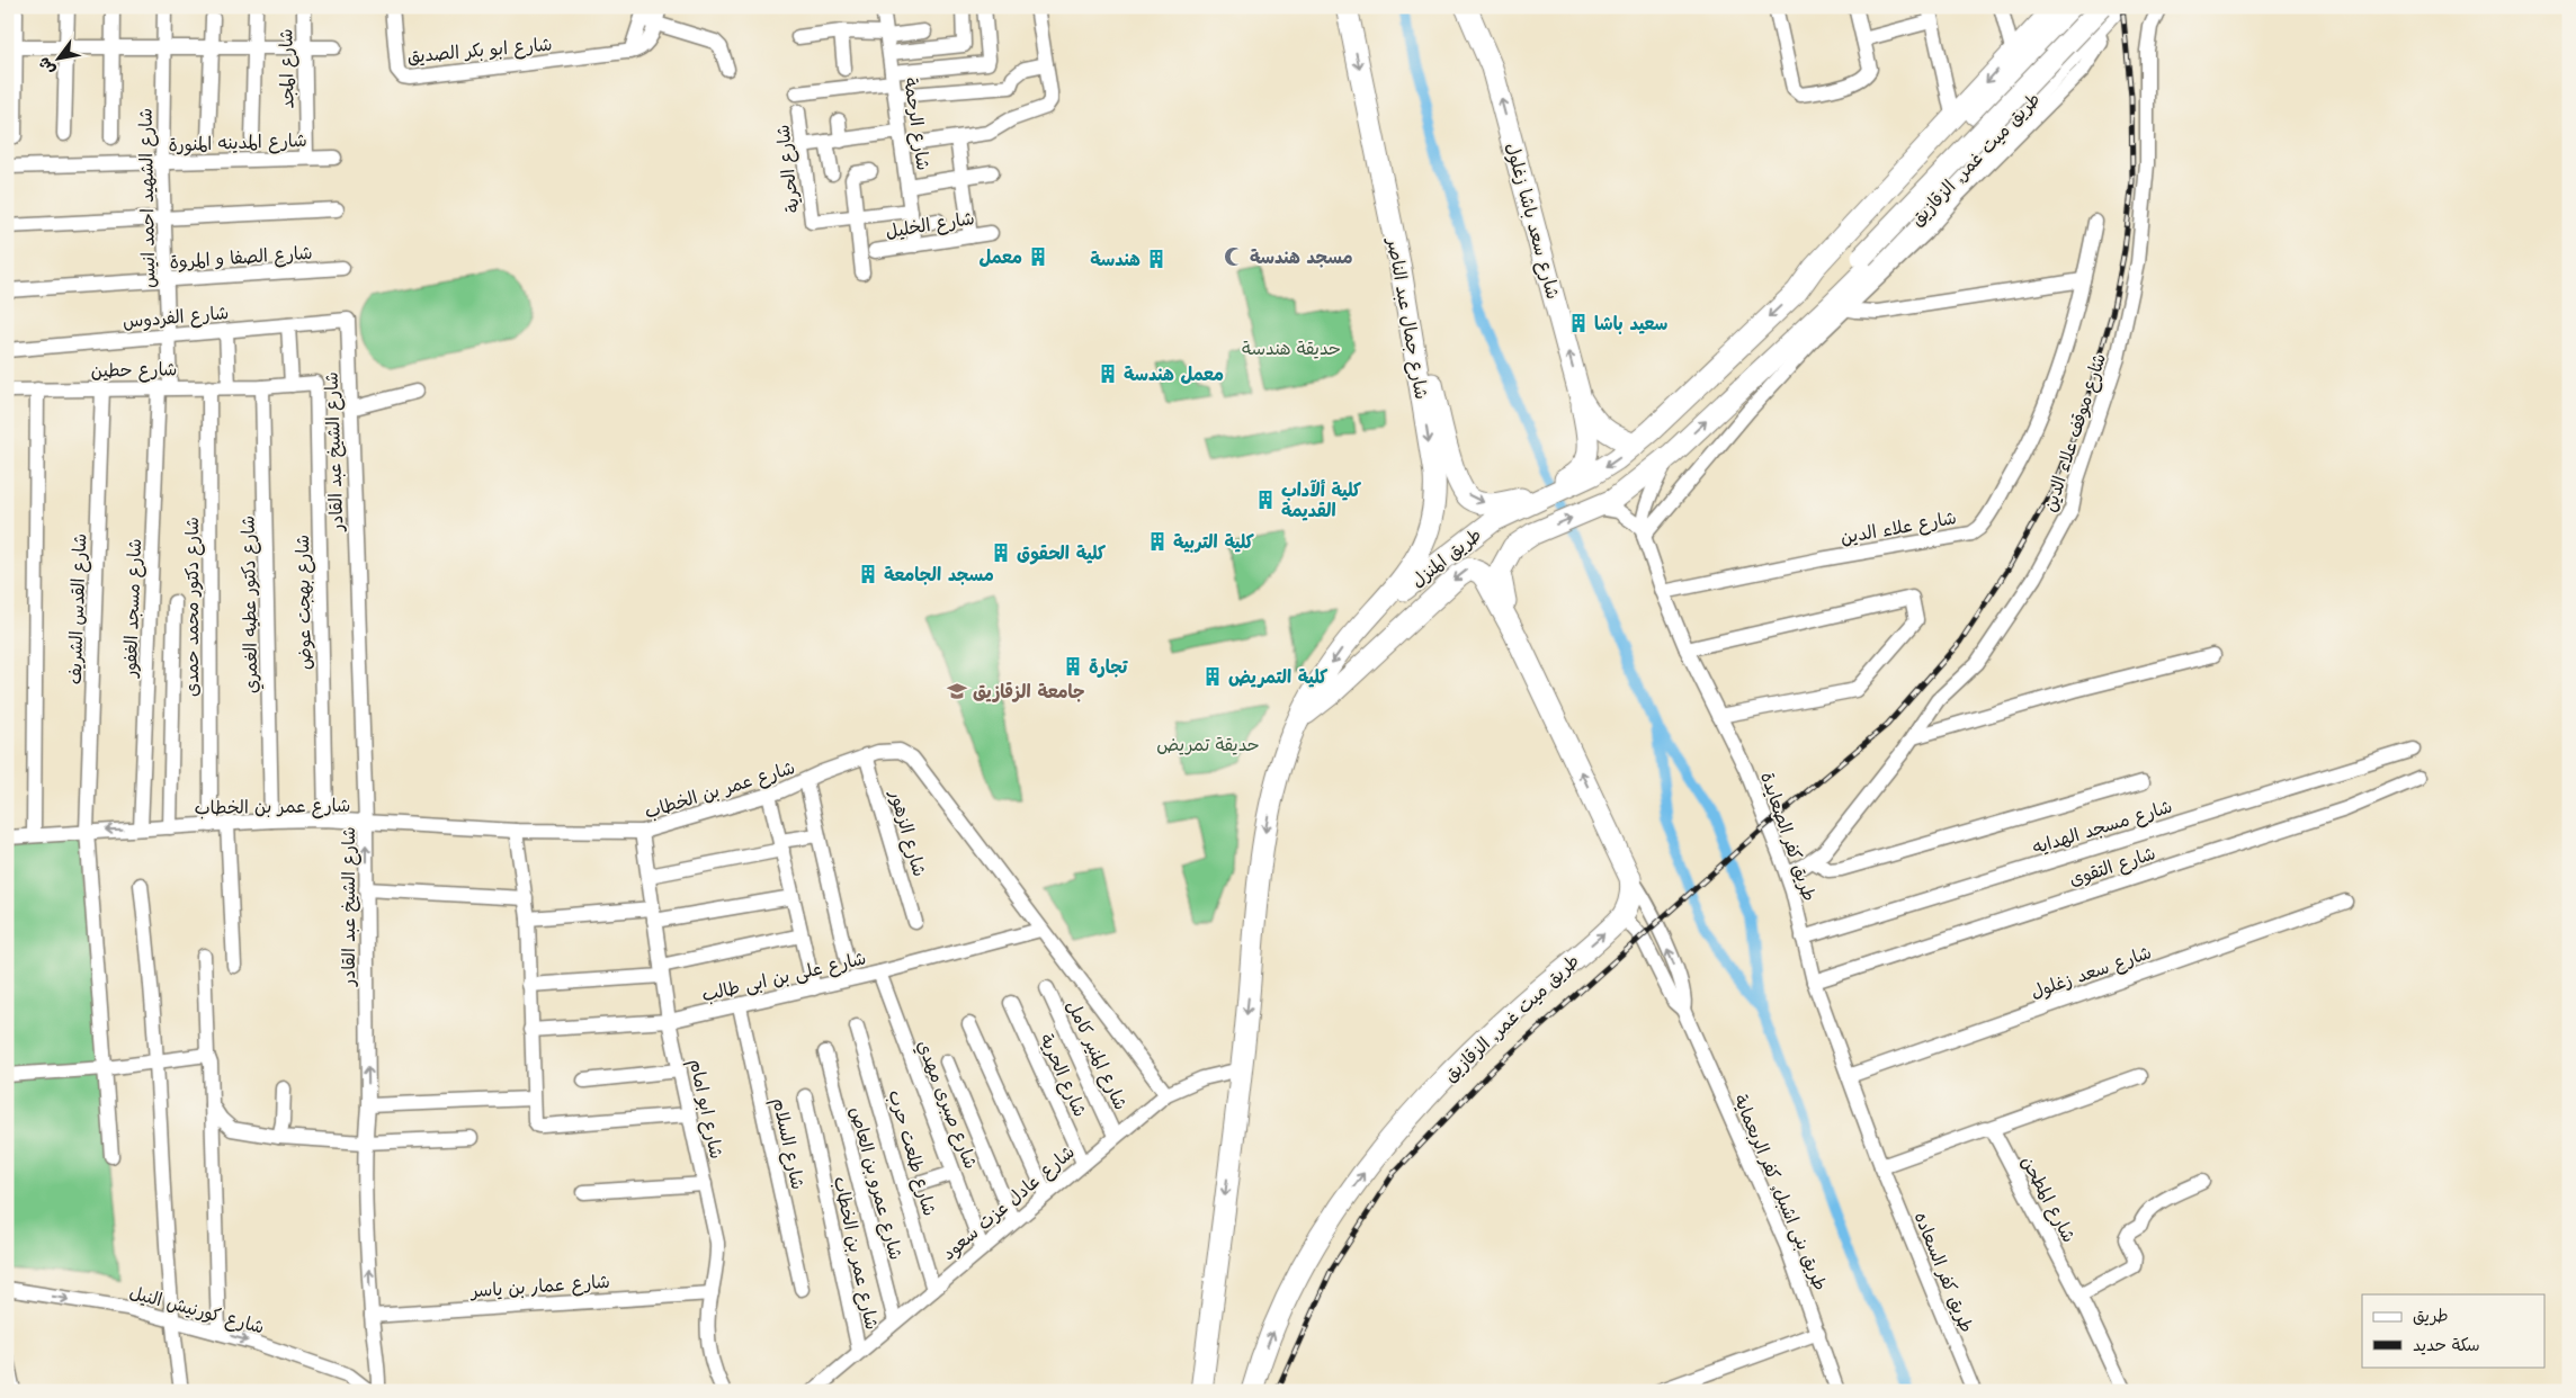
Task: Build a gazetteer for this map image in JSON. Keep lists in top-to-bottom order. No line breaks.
{"streets":{"highway":["طريق ميت غمر, الزقازيق","شارع سعد باشا زغلول","شارع جمال عبد الناصر","طريق المنزل"],"street":["شارع ابو بكر الصديق","شارع المجد","شارع الرحمة","شارع المدينه المنورة","شارع الحرية","شارع الشهيد احمد انيس","شارع الخليل","شارع الصفا و المروة","شارع الفردوس","شارع حطين","شارع موقف علاء الدين","شارع الشيخ عبد القادر","شارع علاء الدين","شارع بهجت عوض","شارع دكتور عطيه الغمري","شارع دكتور محمد حمدى","شارع مسجد الغفور","شارع القدس الشريف","شارع عمر بن الخطاب","شارع مسجد الهدايه","شارع الزهور","طريق كفر الصعايدة","شارع التقوى","شارع سعد زغلول","شارع على بن ابى طالب","شارع المنير كامل","شارع صبرى مهدي","شارع ابو امام","شارع السلام","شارع طلعت حرب","شارع عمرو بن العاص","طريق بنى اشبل, كفر الربعماية","شارع المطحن","شارع عادل عزت سعود","طريق كفر السعاده","شارع عمار بن ياسر","شارع كورنيش النيل"]},"crossings":[["شارع المجد","شارع المدينه المنورة"],["شارع الرحمة","شارع الخليل"],["شارع المدينه المنورة","شارع الشهيد احمد انيس"],["طريق ميت غمر, الزقازيق","شارع سعد باشا زغلول"],["طريق ميت غمر, الزقازيق","طريق المنزل"],["شارع الحرية","شارع عادل عزت سعود"],["شارع الشهيد احمد انيس","شارع الصفا و المروة"],["شارع الشهيد احمد انيس","شارع الفردوس"],["شارع الشهيد احمد انيس","شارع حطين"],["شارع الشهيد احمد انيس","شارع مسجد الغفور"],["شارع الفردوس","شارع الشيخ عبد القادر"],["شارع جمال عبد الناصر","طريق المنزل"],["شارع حطين","شارع بهجت عوض"],["شارع حطين","شارع دكتور عطيه الغمري"],["شارع حطين","شارع دكتور محمد حمدى"],["شارع حطين","شارع مسجد الغفور"],["شارع حطين","شارع القدس الشريف"],["شارع موقف علاء الدين","طريق كفر الصعايدة"],["شارع الشيخ عبد القادر","شارع عمر بن الخطاب"],["شارع الشيخ عبد القادر","شارع عمار بن ياسر"],["شارع علاء الدين","طريق كفر الصعايدة"],["شارع بهجت عوض","شارع عمر بن الخطاب"],["شارع دكتور عطيه الغمري","شارع عمر بن الخطاب"],["شارع دكتور محمد حمدى","شارع عمر بن الخطاب"],["شارع مسجد الغفور","شارع عمر بن الخطاب"],["شارع القدس الشريف","شارع عمر بن الخطاب"],["شارع عمر بن الخطاب","شارع الزهور"],["شارع عمر بن الخطاب","شارع على بن ابى طالب"],["شارع عمر بن الخطاب","شارع ابو امام"],["شارع عمر بن الخطاب","شارع عادل عزت سعود"],["شارع مسجد الهدايه","طريق كفر الصعايدة"],["طريق كفر الصعايدة","شارع التقوى"],["طريق كفر الصعايدة","شارع سعد زغلول"],["طريق كفر الصعايدة","طريق كفر السعاده"],["شارع على بن ابى طالب","شارع صبرى مهدي"],["شارع على بن ابى طالب","شارع ابو امام"],["شارع على بن ابى طالب","شارع السلام"],["شارع المنير كامل","شارع عادل عزت سعود"],["شارع صبرى مهدي","شارع عادل عزت سعود"],["شارع ابو امام","شارع عمار بن ياسر"],["شارع طلعت حرب","شارع عادل عزت سعود"],["شارع عمرو بن العاص","شارع عادل عزت سعود"]],"one_way":["شارع سعد باشا زغلول","شارع جمال عبد الناصر","شارع الشيخ عبد القادر","شارع كورنيش النيل"],"parks":["حديقة هندسة","حديقة تمريض"],"places":{"building":["معمل","هندسة","سعيد باشا","معمل هندسة","كلية ألآداب القديمة","كلية التربية","كلية الحقوق","مسجد الجامعة","تجارة","كلية التمريض"],"mosque":["مسجد هندسة"],"school or university":["جامعة الزقازيق"]},"legend":["طريق","سكة حديد"],"north":"bottom left"}
